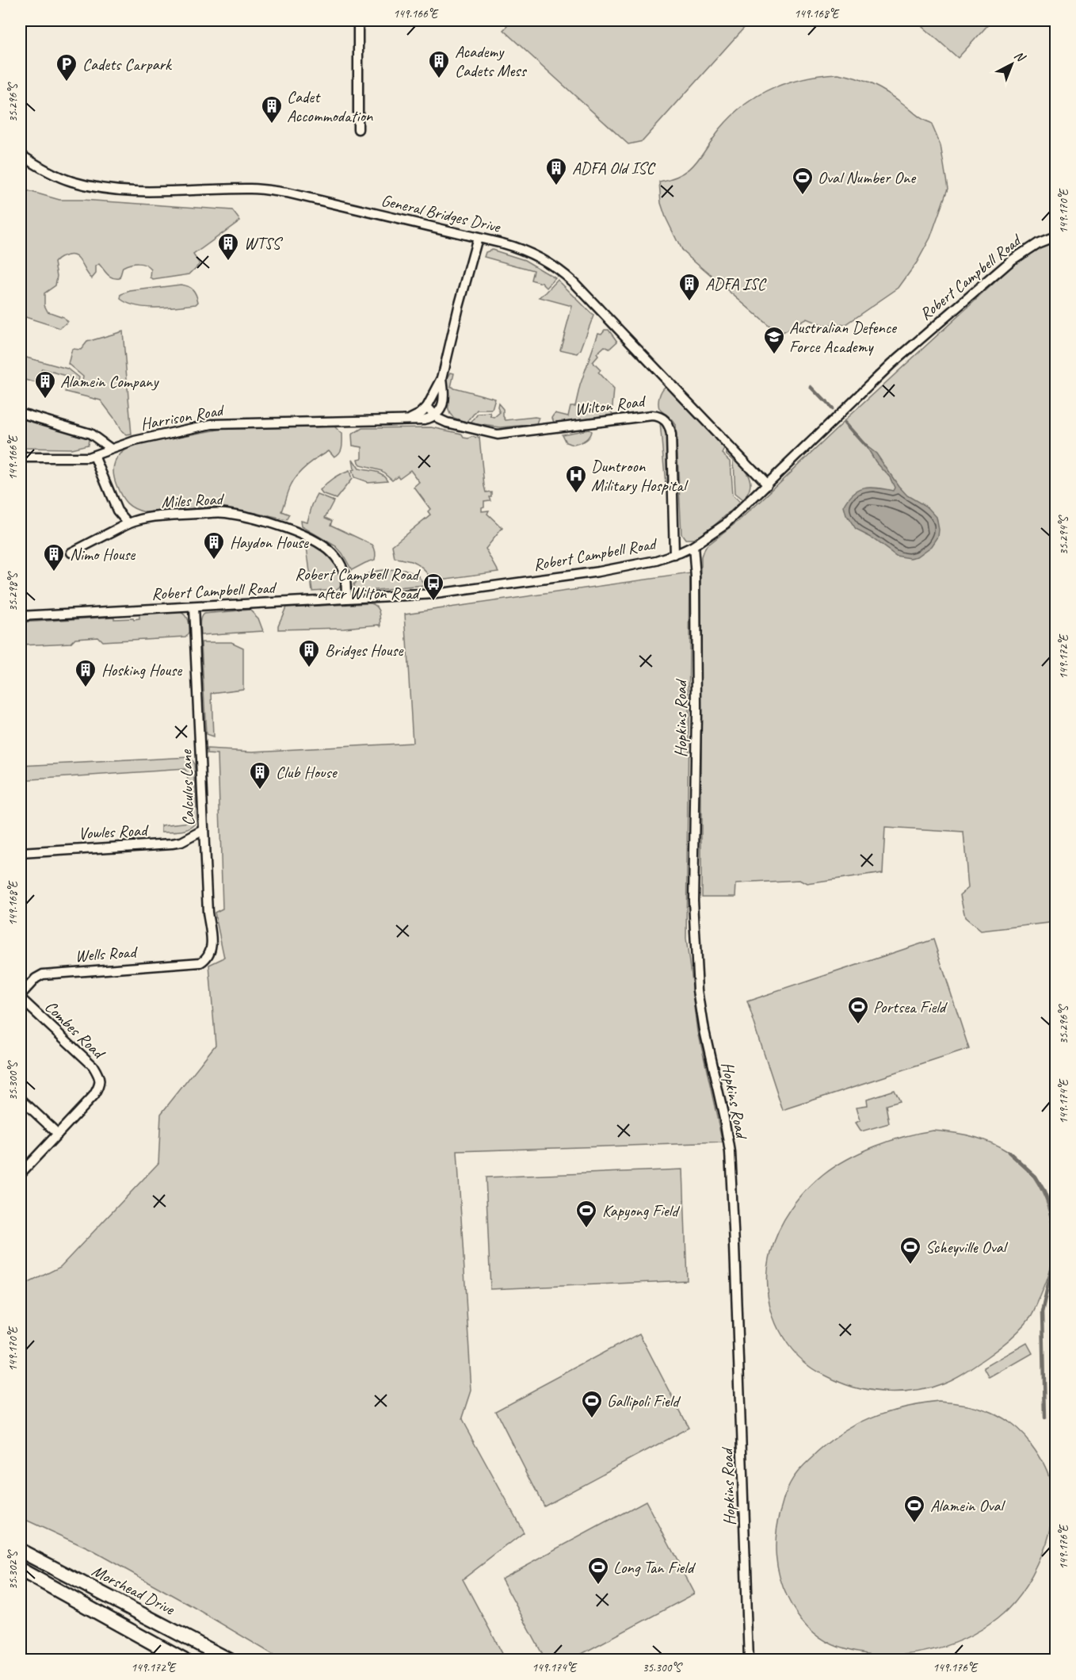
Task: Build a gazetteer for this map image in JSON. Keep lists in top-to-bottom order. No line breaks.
{"streets":{"main road":["Morshead Drive"],"street":["General Bridges Drive","Robert Campbell Road","Wilton Road","Harrison Road","Miles Road","Hopkins Road","Calculus Lane","Vowles Road","Wells Road","Combes Road"]},"crossings":[["General Bridges Drive","Robert Campbell Road"],["Robert Campbell Road","Wilton Road"],["Robert Campbell Road","Miles Road"],["Robert Campbell Road","Hopkins Road"],["Robert Campbell Road","Calculus Lane"],["Wilton Road","Harrison Road"],["Calculus Lane","Vowles Road"],["Calculus Lane","Wells Road"],["Wells Road","Combes Road"]],"places":{"building":["Academy Cadets Mess","Cadet Accommodation","ADFA Old ISC","WTSS","ADFA ISC","Alamein Company","Haydon House","Nimo House","Bridges House","Hosking House","Club House"],"parking":["Cadets Carpark"],"sports":["Oval Number One","Portsea Field","Kapyong Field","Scheyville Oval","Gallipoli Field","Alamein Oval","Long Tan Field"],"school or university":["Australian Defence Force Academy"],"hospital":["Duntroon Military Hospital"],"bus stop":["Robert Campbell Road after Wilton Road"]},"north":"top right","coordinates":["149.166°E","149.168°E","35.296°S","149.170°E","35.294°S","35.298°S","149.172°E","35.300°S","149.174°E","149.176°E","35.302°S"]}
